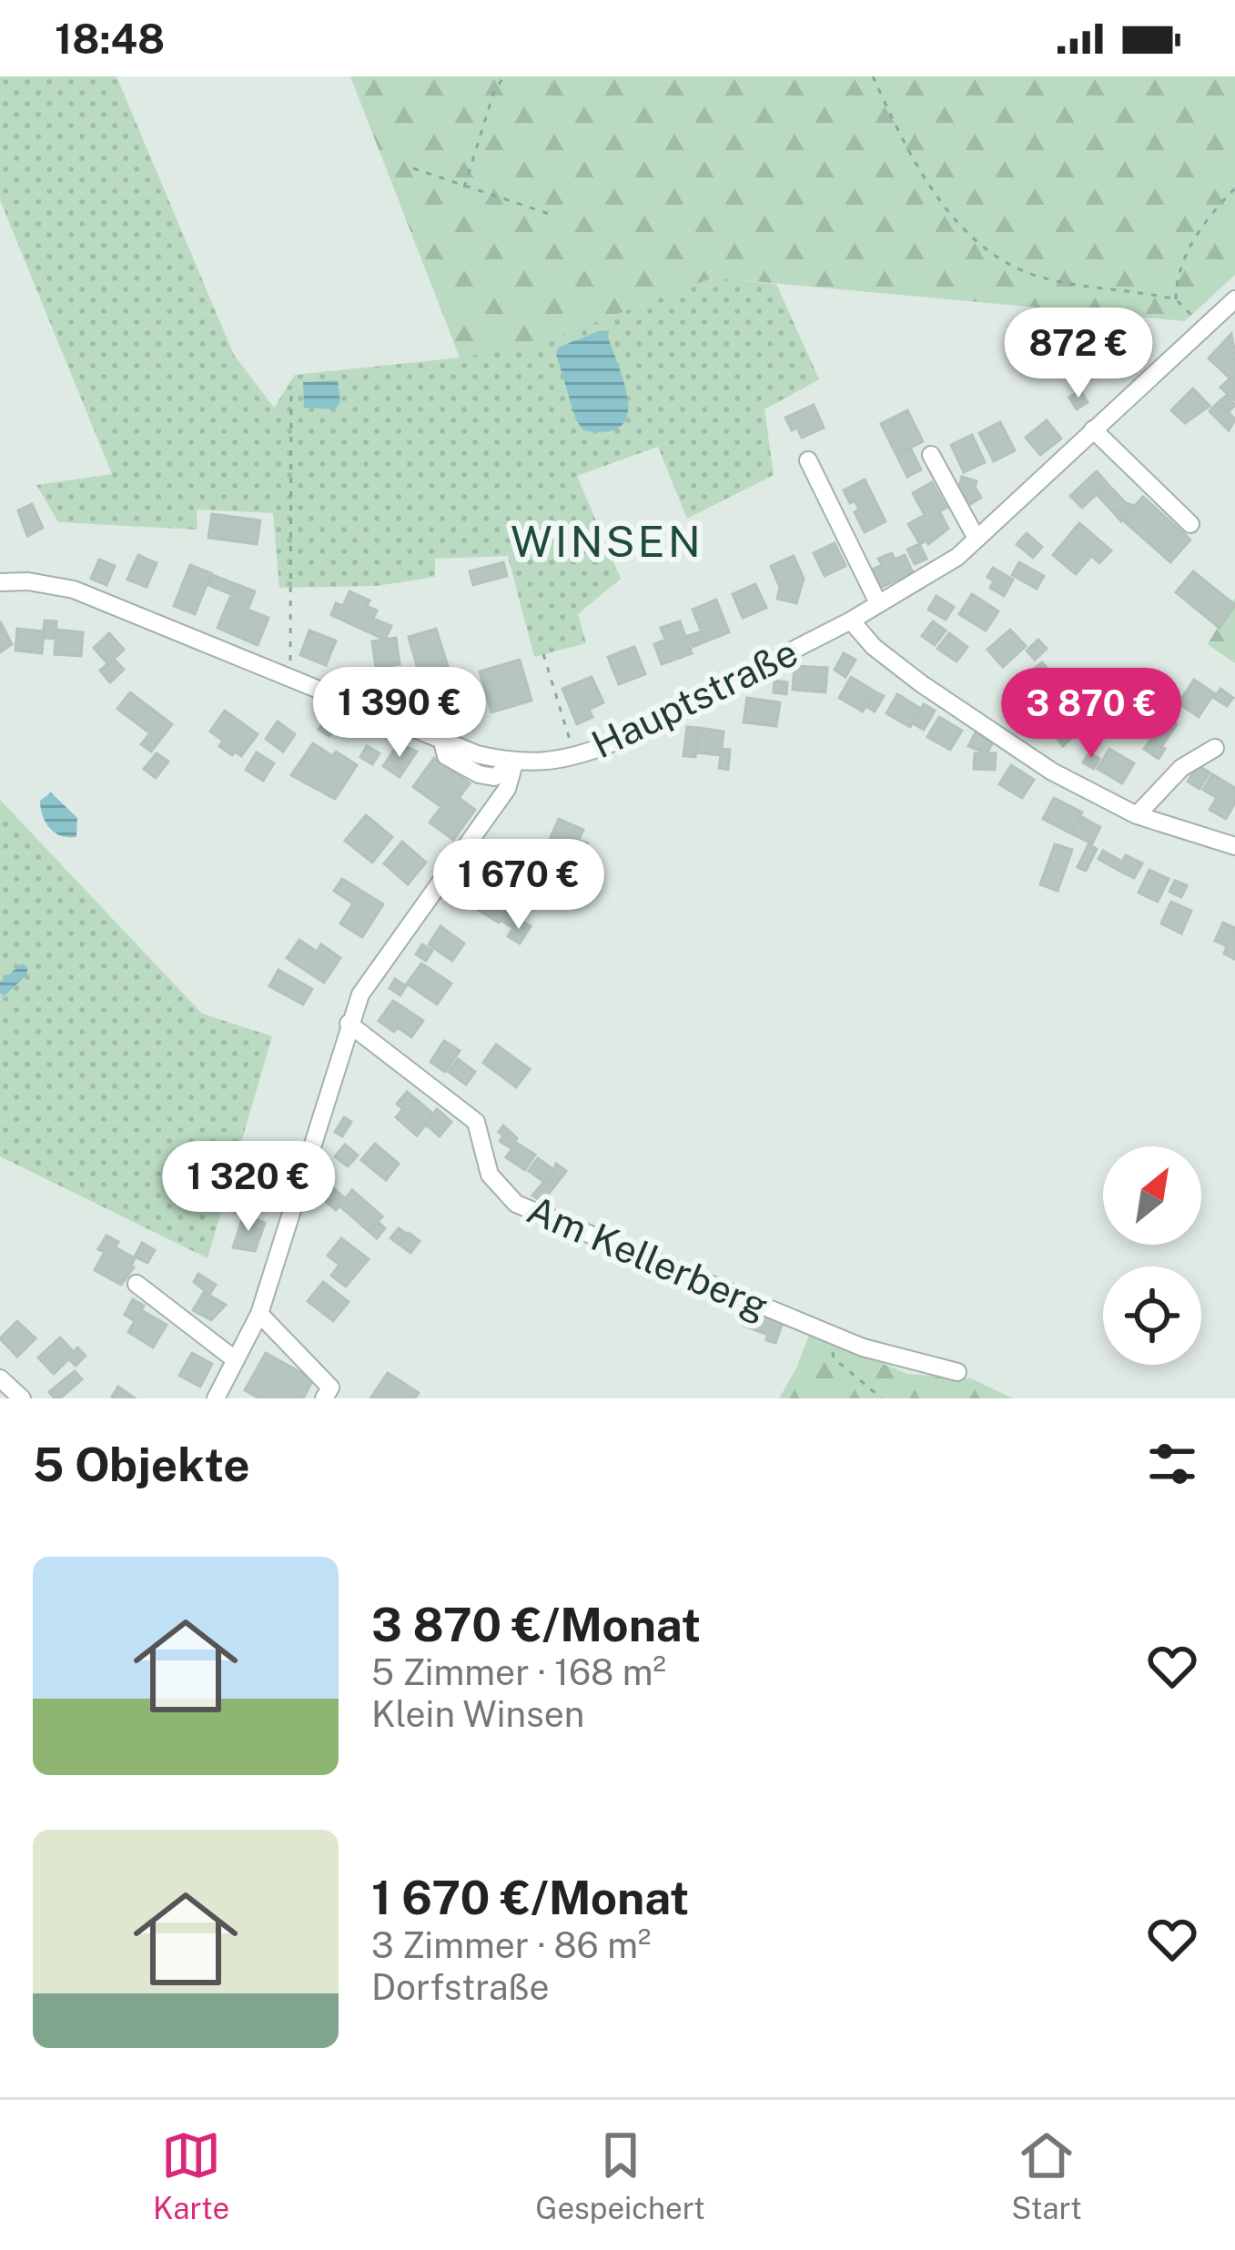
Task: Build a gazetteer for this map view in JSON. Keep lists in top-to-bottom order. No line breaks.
{"streets":{"street":["Hauptstraße","Am Kellerberg"]},"districts":["WINSEN"],"north":"top right","page":{"status":"18:48","price":["872 €","1 390 €","3 870 €","1 670 €","1 320 €"],"heading":"5 Objekte","list":[{"name":"3 870 €/Monat","note":"5 Zimmer · 168 m² · Klein Winsen"},{"name":"1 670 €/Monat","note":"3 Zimmer · 86 m² · Dorfstraße"}],"tabs":["Karte","Gespeichert","Start"]}}
